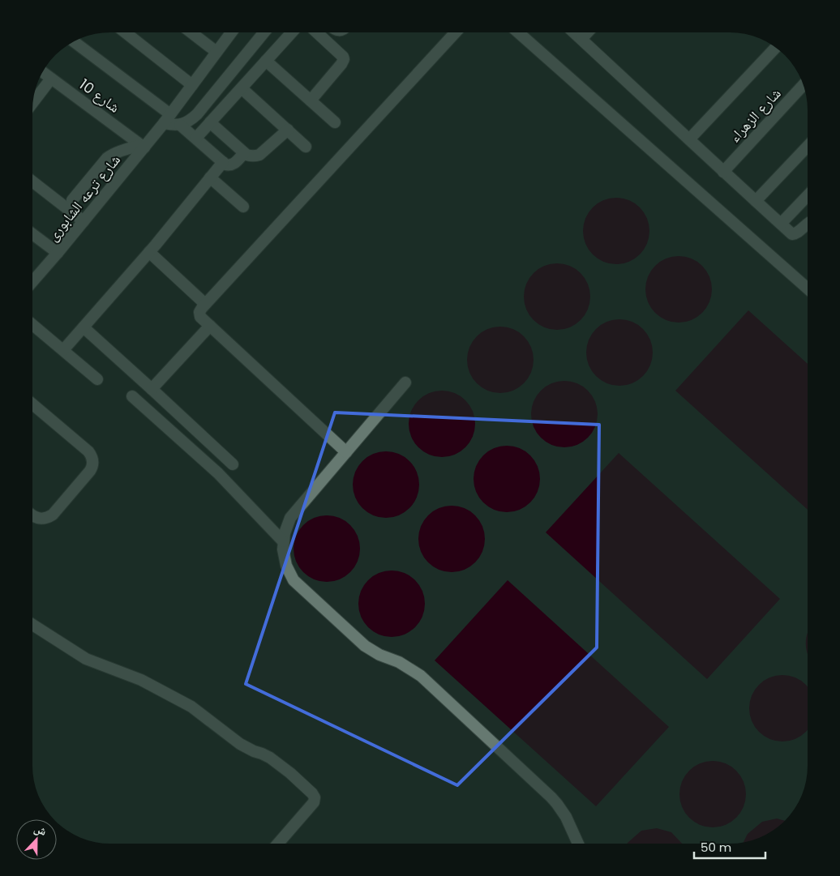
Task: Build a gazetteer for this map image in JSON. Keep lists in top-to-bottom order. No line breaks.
{"streets":{"street":["شارع 10","شارع الزهراء","شارع ترعه الشابورى"]},"crossings":[["شارع 10","شارع ترعه الشابورى"]],"scale_bar":"50 m","north":"top"}
